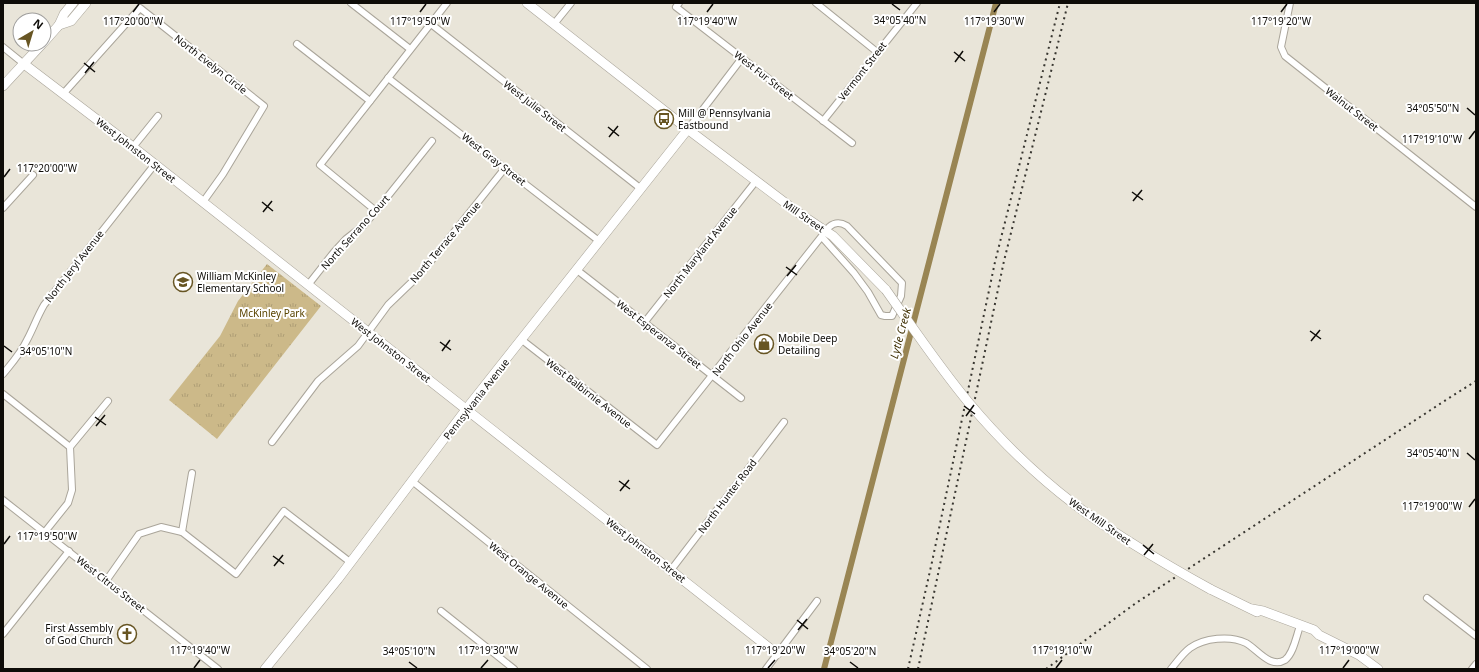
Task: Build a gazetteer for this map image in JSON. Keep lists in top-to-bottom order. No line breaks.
{"streets":{"street":["North Evelyn Circle","Vermont Street","West Fur Street","West Julie Street","Walnut Street","West Johnston Street","West Gray Street","Mill Street","North Serrano Court","North Terrace Avenue","North Maryland Avenue","North Jeryl Avenue","West Esperanza Street","North Ohio Avenue","West Balbirnie Avenue","Pennsylvania Avenue","North Hunter Road","West Mill Street","West Orange Avenue","West Citrus Street"]},"crossings":[["North Evelyn Circle","West Johnston Street"],["Vermont Street","West Fur Street"],["West Julie Street","Pennsylvania Avenue"],["West Johnston Street","North Serrano Court"],["West Johnston Street","North Terrace Avenue"],["West Johnston Street","North Jeryl Avenue"],["West Johnston Street","Pennsylvania Avenue"],["West Johnston Street","North Hunter Road"],["West Gray Street","North Terrace Avenue"],["West Gray Street","Pennsylvania Avenue"],["Mill Street","North Maryland Avenue"],["Mill Street","North Ohio Avenue"],["Mill Street","Pennsylvania Avenue"],["Mill Street","West Mill Street"],["North Maryland Avenue","West Esperanza Street"],["West Esperanza Street","North Ohio Avenue"],["West Esperanza Street","Pennsylvania Avenue"],["North Ohio Avenue","West Balbirnie Avenue"],["West Balbirnie Avenue","Pennsylvania Avenue"],["Pennsylvania Avenue","West Orange Avenue"]],"water":["Lytle Creek"],"parks":["McKinley Park"],"places":{"bus stop":["Mill @ Pennsylvania Eastbound"],"school or university":["William McKinley Elementary School"],"shop":["Mobile Deep Detailing"],"church":["First Assembly of God Church"]},"north":"top right","coordinates":["34°05'40\"N","117°20'00\"W","117°19'40\"W","117°19'20\"W","117°19'50\"W","117°19'30\"W","34°05'50\"N","117°19'10\"W","34°05'10\"N","117°19'00\"W","34°05'20\"N"]}
